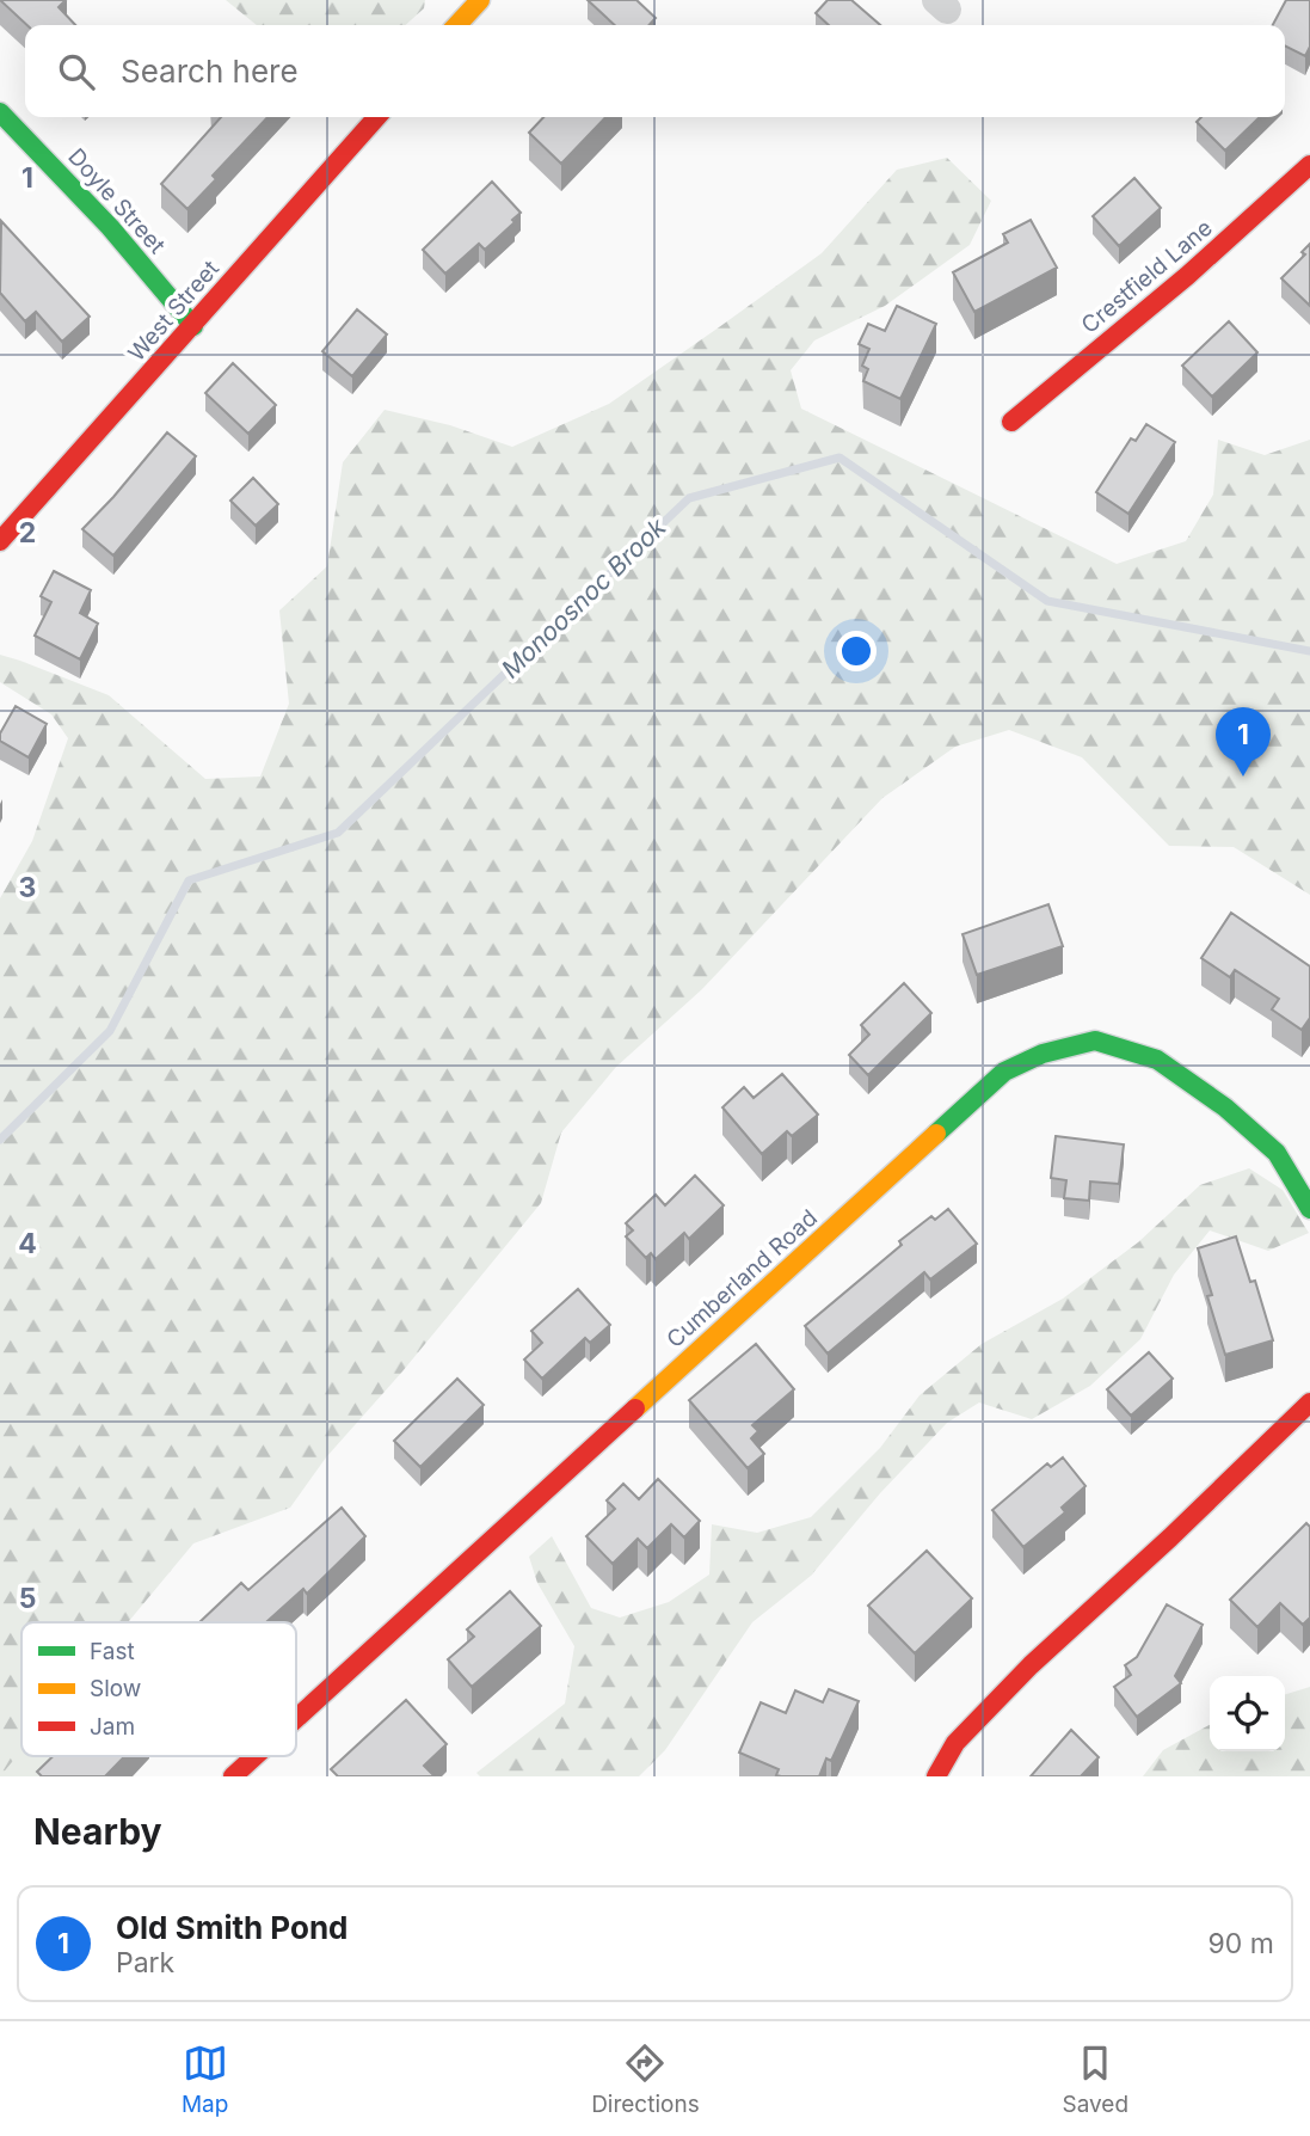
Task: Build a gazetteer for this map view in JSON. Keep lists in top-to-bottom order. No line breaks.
{"streets":{"street":["Doyle Street","Crestfield Lane","West Street","Cumberland Road"]},"crossings":[["Doyle Street","West Street"]],"water":["Monoosnoc Brook"],"legend":["Fast","Slow","Jam"],"page":{"search":"Search here","pins":"1","heading":"Nearby","list":[{"mark":"1","name":"Old Smith Pond","note":"Park","value":"90 m"}],"nav":["Map","Directions","Saved"]},"grid":{"rows":["1","2","3","4","5"]}}
